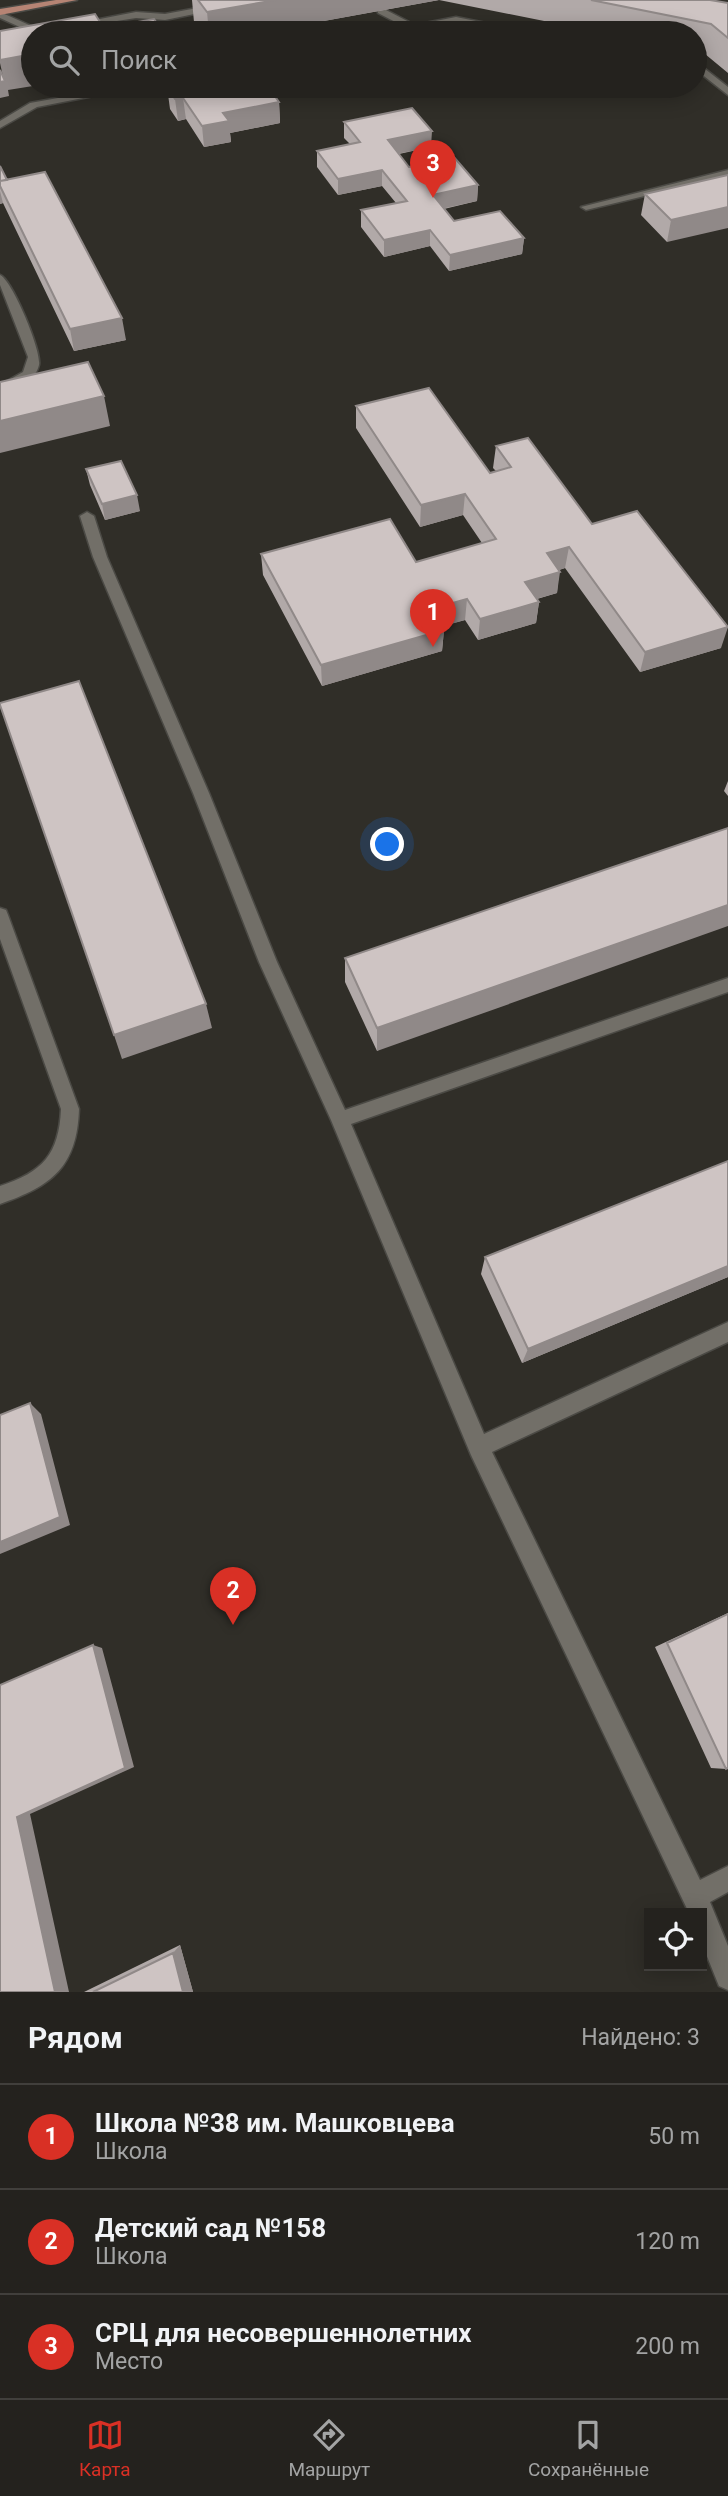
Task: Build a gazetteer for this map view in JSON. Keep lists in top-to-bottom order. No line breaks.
{"page":{"search":"Поиск","pins":["3","1","2"],"heading":["Рядом","Найдено: 3"],"list":[{"mark":"1","name":"Школа №38 им. Машковцева","note":"Школа","value":"50 m"},{"mark":"2","name":"Детский сад №158","note":"Школа","value":"120 m"},{"mark":"3","name":"СРЦ для несовершеннолетних","note":"Место","value":"200 m"}],"nav":["Карта","Маршрут","Сохранённые"]}}
